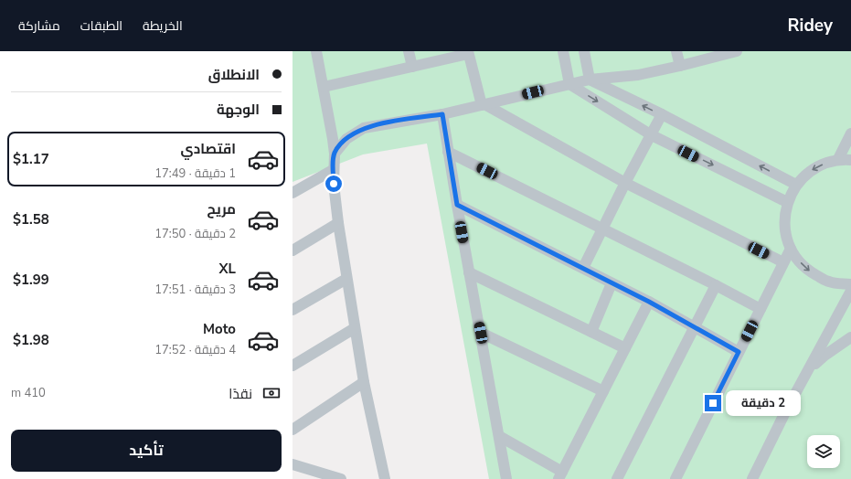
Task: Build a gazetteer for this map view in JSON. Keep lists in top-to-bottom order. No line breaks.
{"page":{"header":"Ridey","nav":["الخريطة","الطبقات","مشاركة"],"banner":["الانطلاق","الوجهة"],"list":[{"name":"اقتصادي","note":"1 دقيقة · 17:49","value":"$1.17"},{"name":"مريح","note":"2 دقيقة · 17:50","value":"$1.58"},{"name":"XL","note":"3 دقيقة · 17:51","value":"$1.99"},{"name":"Moto","note":"4 دقيقة · 17:52","value":"$1.98"}],"pay":["نقدًا","410 m"],"bubble":"2 دقيقة","buttons":"تأكيد"}}
